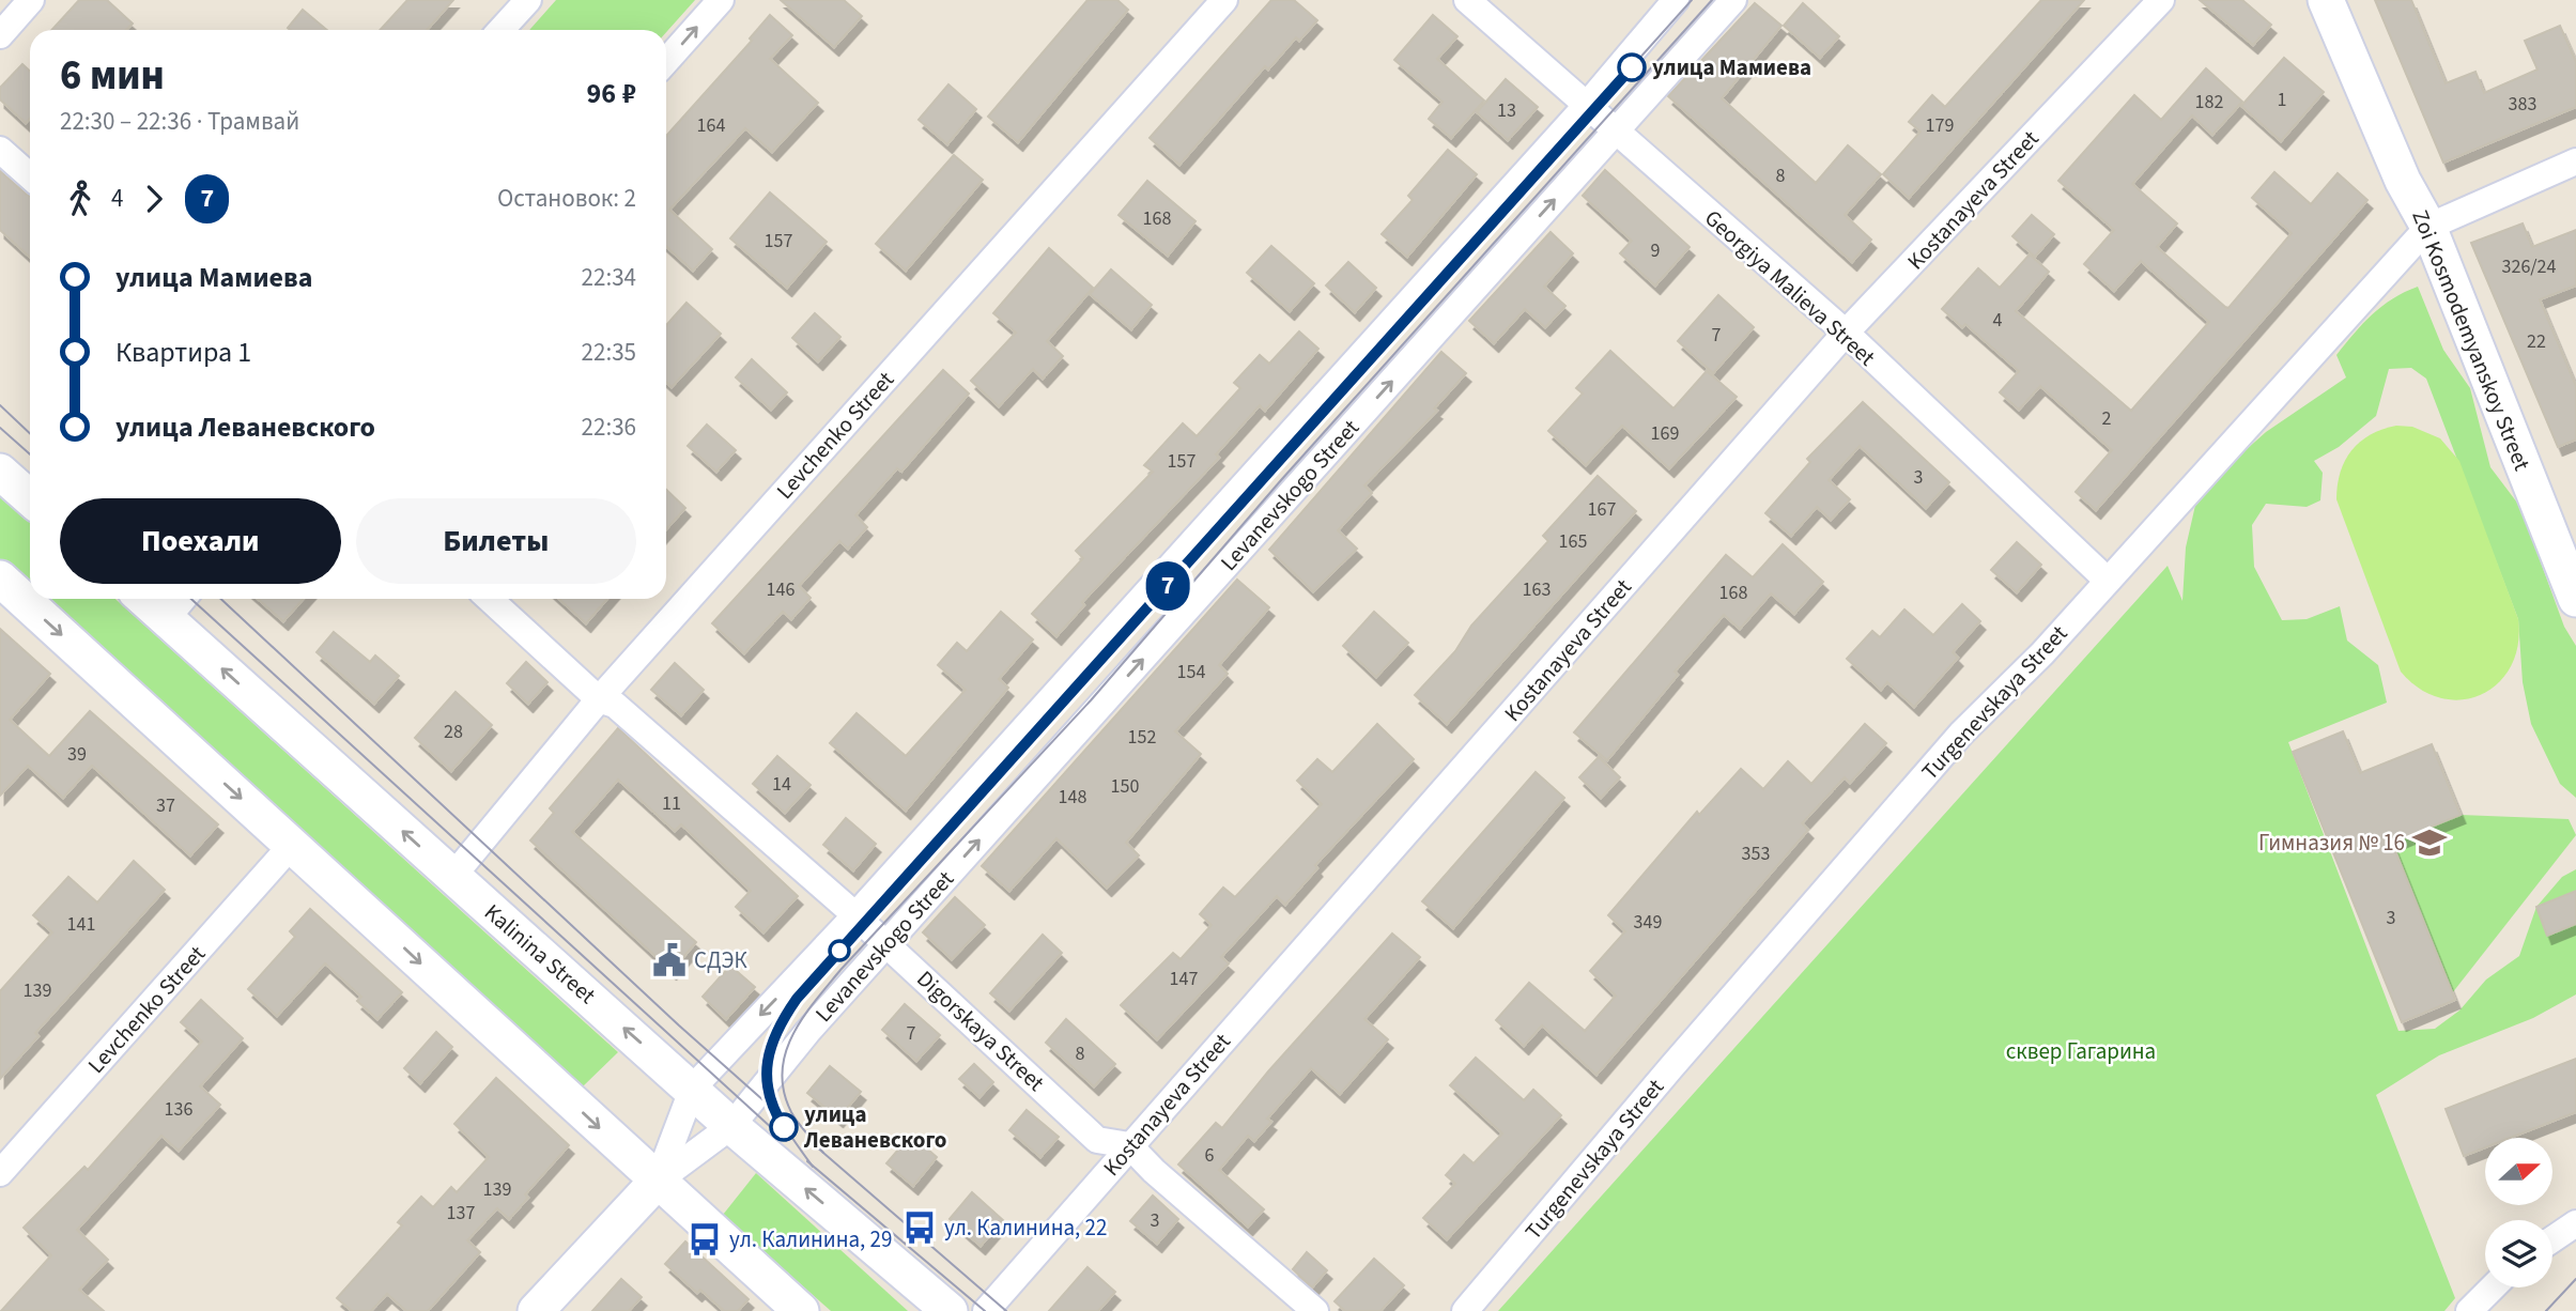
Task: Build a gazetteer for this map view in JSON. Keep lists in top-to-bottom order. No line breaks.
{"streets":{"main road":["Zoi Kosmodemyanskoy Street","Levanevskogo Street","Kalinina Street"],"street":["Kostanayeva Street","Georgiya Malieva Street","Levchenko Street","Turgenevskaya Street","Digorskaya Street"]},"crossings":[["Kostanayeva Street","Georgiya Malieva Street"],["Kostanayeva Street","Digorskaya Street"],["Georgiya Malieva Street","Levanevskogo Street"],["Georgiya Malieva Street","Turgenevskaya Street"],["Zoi Kosmodemyanskoy Street","Turgenevskaya Street"],["Levchenko Street","Kalinina Street"],["Levchenko Street","Digorskaya Street"],["Levanevskogo Street","Kalinina Street"],["Levanevskogo Street","Digorskaya Street"]],"parks":["сквер Гагарина"],"places":{"other":["улица Мамиева","улица Леваневского"],"school or university":["Гимназия № 16"],"public building":["СДЭК"],"bus stop":["ул. Калинина, 22","ул. Калинина, 29"]},"lines":["tram line 7"],"house_numbers":["1","182","383","13","164","179","8","168","157","9","326/24","4","7","22","2","169","157","3","167","165","146","163","168","154","28","152","39","14","150","148","11","37","353","3","349","141","147","139","7","8","136","6","139","137","3"],"north":"right","page":{"on_map":"7","heading":["6 мин","22:30 – 22:36 · Трамвай","96 ₽"],"legs":["4","7","Остановок: 2"],"list":[{"name":"улица Мамиева","value":"22:34"},{"name":"Квартира 1","value":"22:35"},{"name":"улица Леваневского","value":"22:36"}],"buttons":["Поехали","Билеты"]}}
